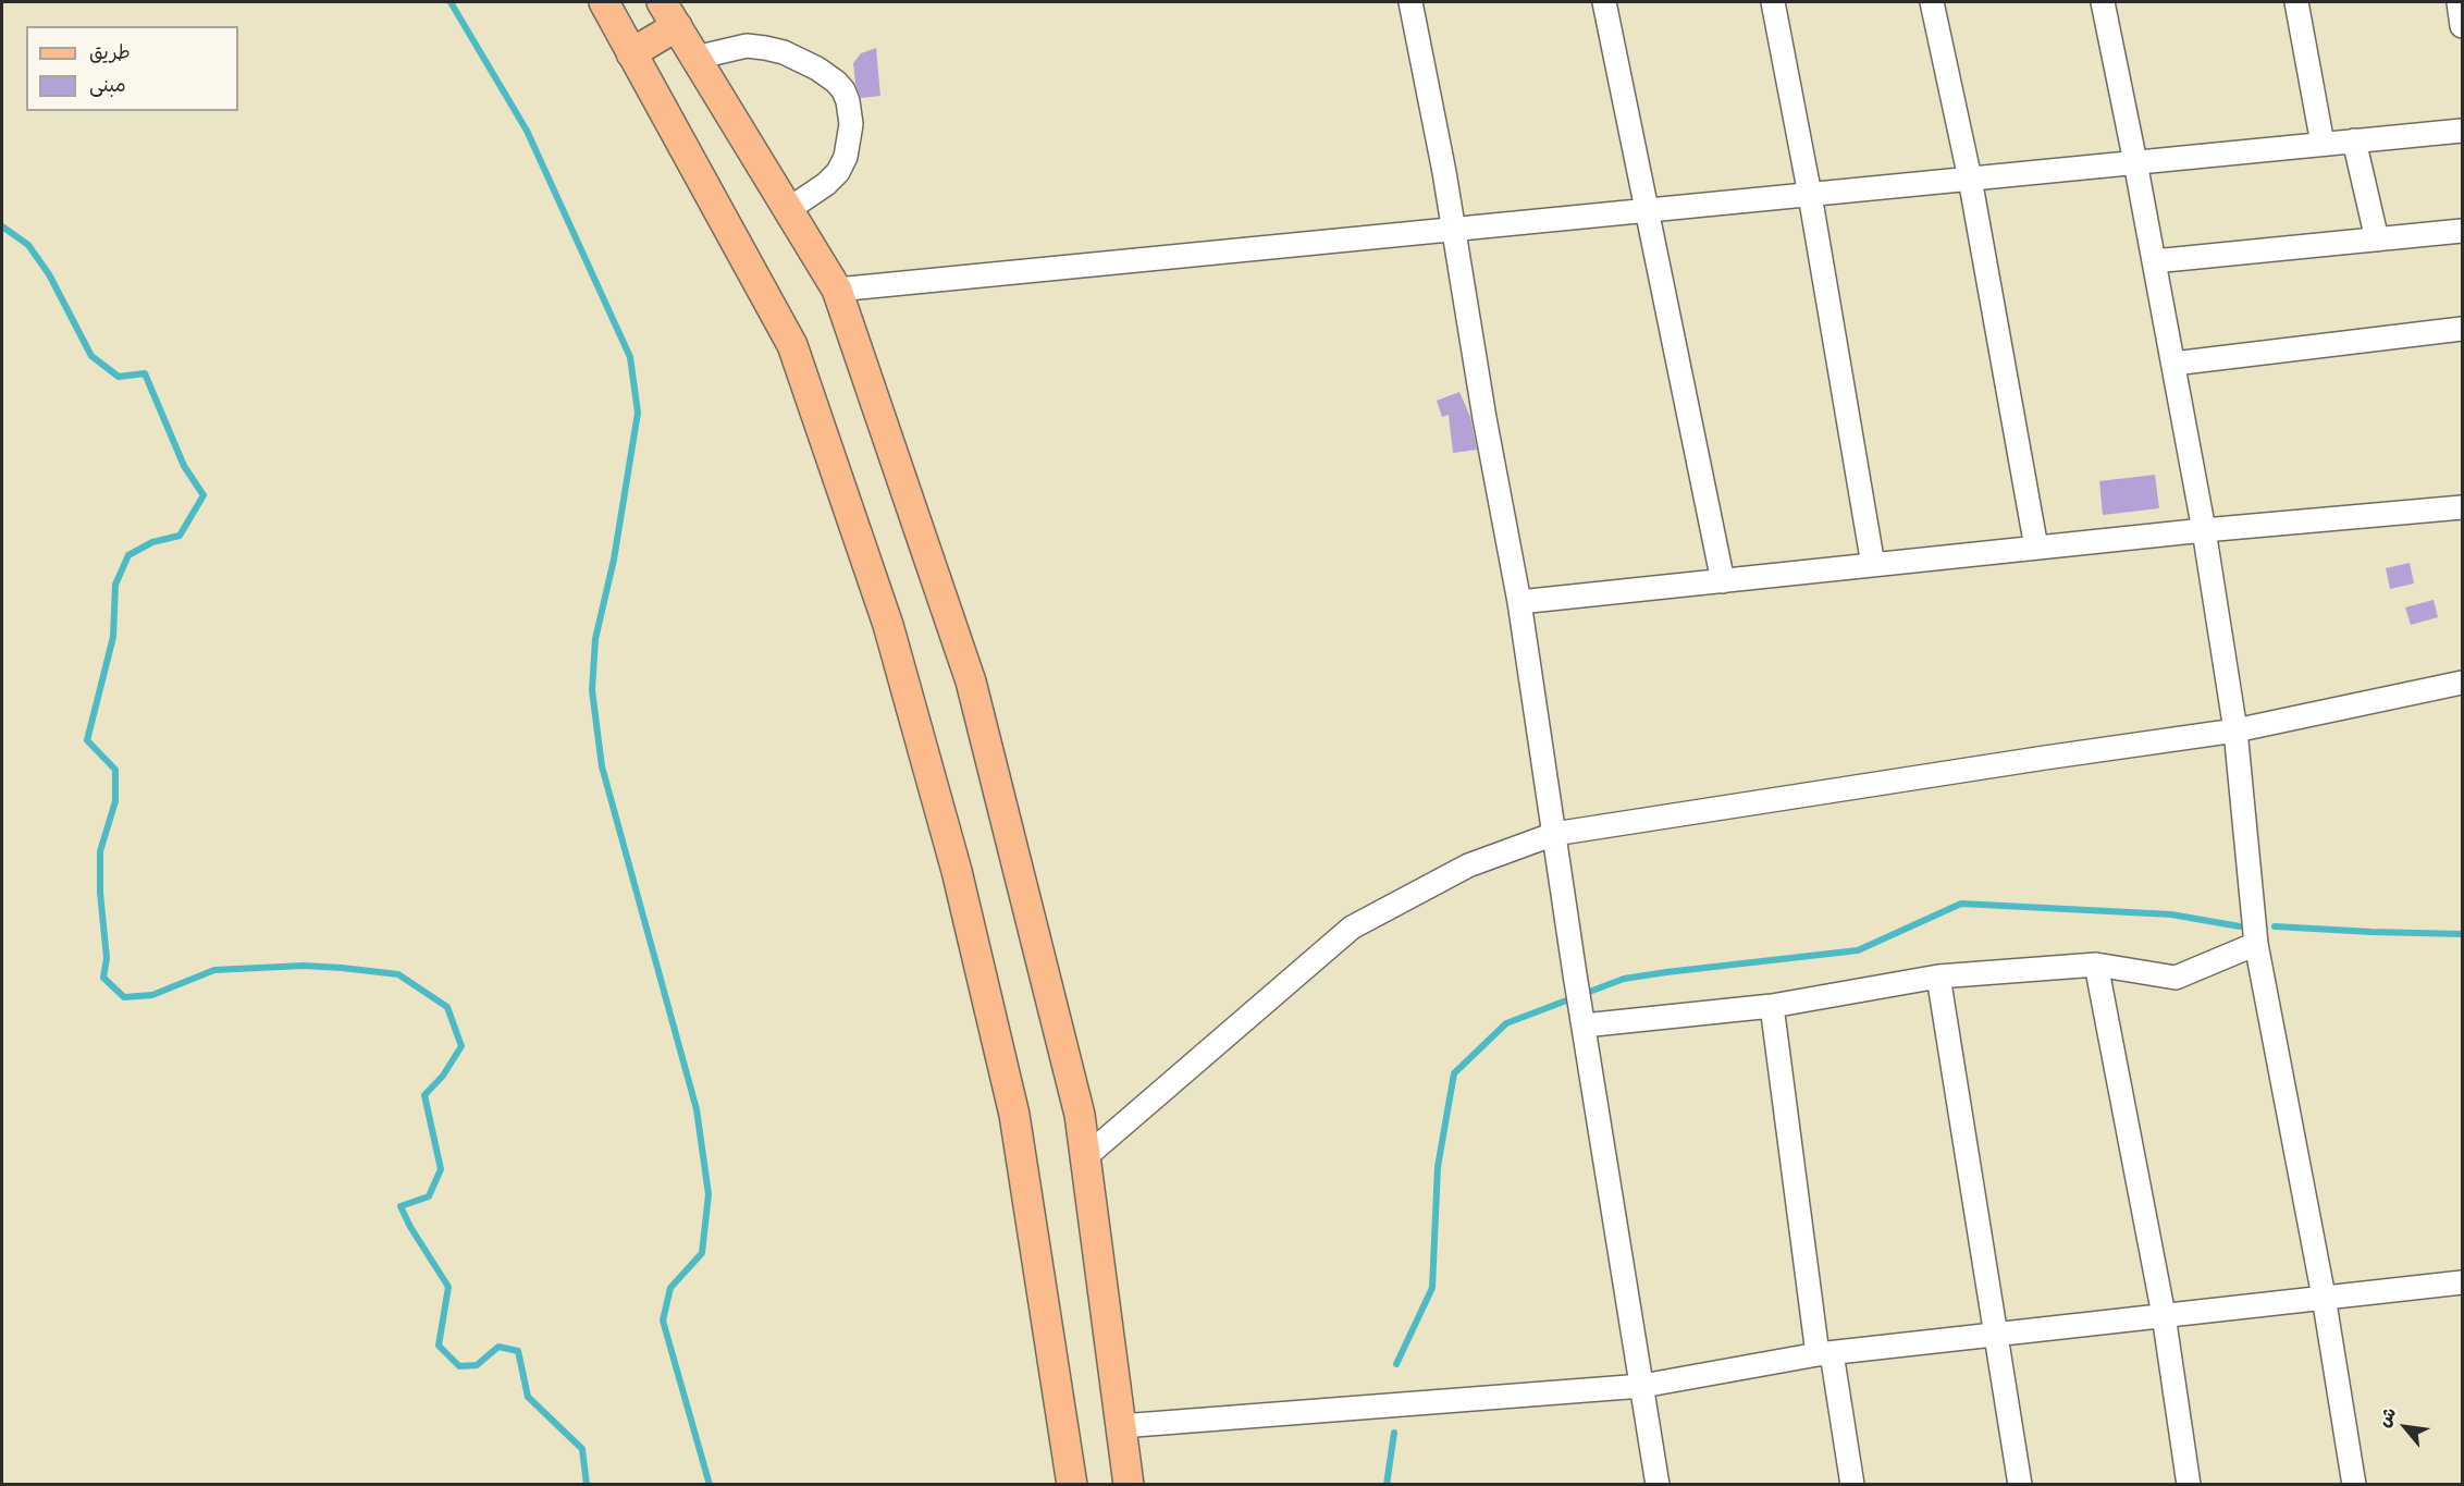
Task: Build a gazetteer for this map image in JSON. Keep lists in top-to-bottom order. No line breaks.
{"legend":["طريق","مبنى"],"north":"top left"}
